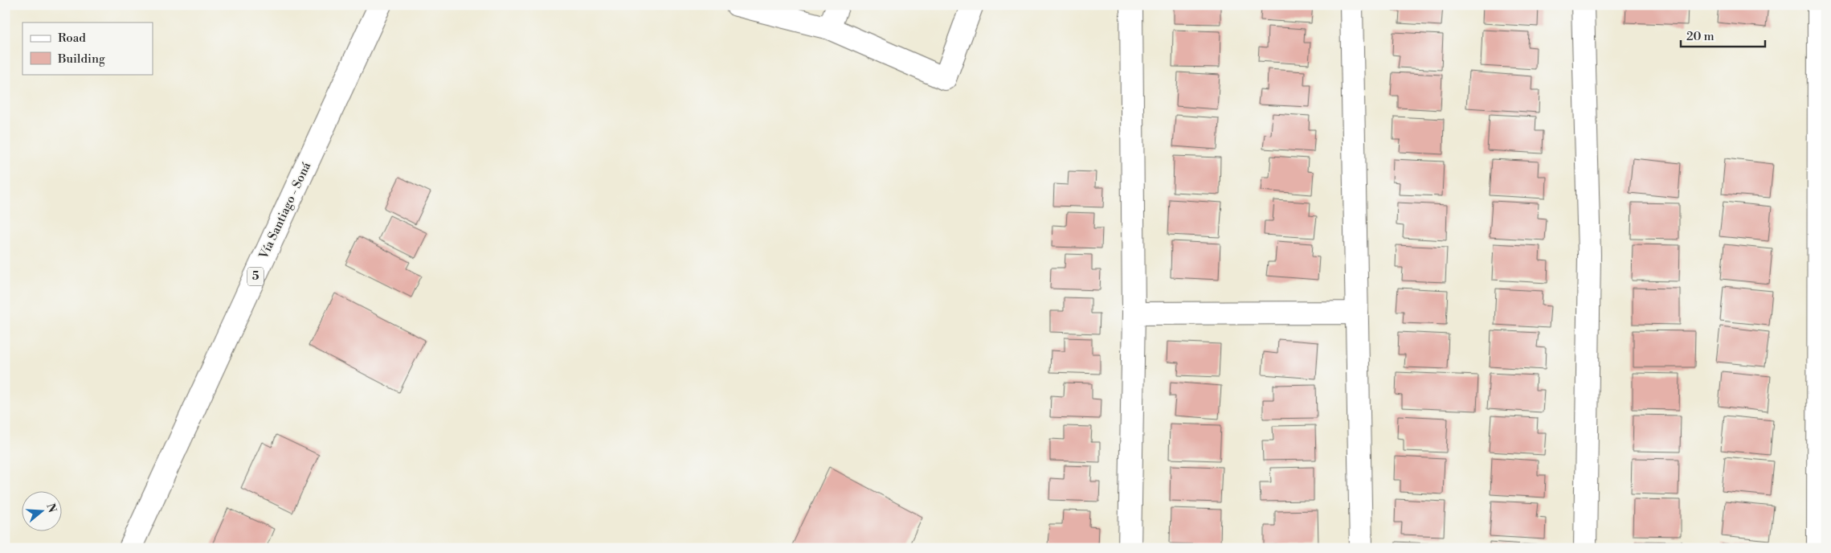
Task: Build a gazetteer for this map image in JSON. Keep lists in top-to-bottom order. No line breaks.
{"streets":{"street":["Vía Santiago - Soná","5"]},"legend":["Road","Building"],"scale_bar":"20 m","north":"right"}
